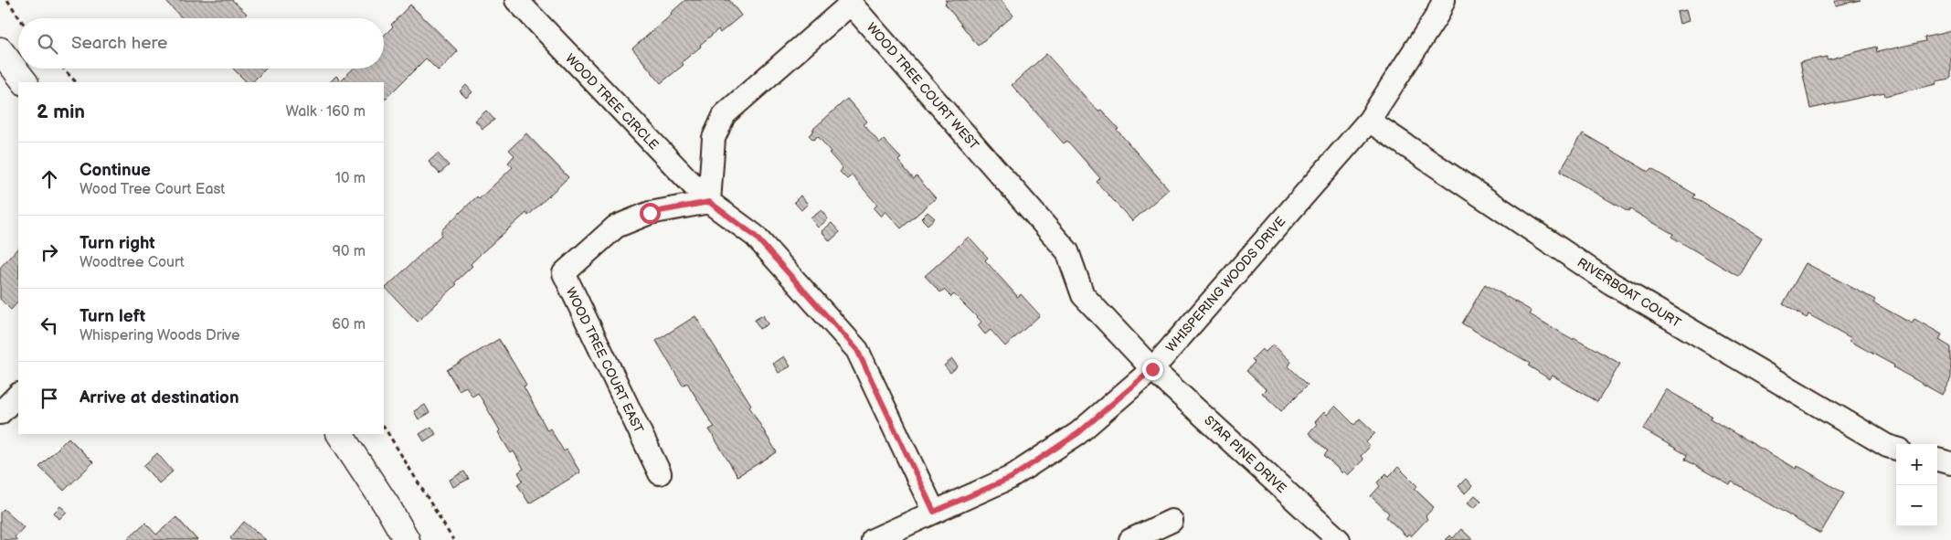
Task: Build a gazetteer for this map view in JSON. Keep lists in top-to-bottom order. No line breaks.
{"streets":{"street":["WOOD TREE COURT WEST","WOOD TREE CIRCLE","WHISPERING WOODS DRIVE","RIVERBOAT COURT","WOOD TREE COURT EAST","STAR PINE DRIVE"]},"crossings":[["WOOD TREE COURT WEST","WOOD TREE CIRCLE"],["WOOD TREE COURT WEST","WHISPERING WOODS DRIVE"],["WOOD TREE COURT WEST","WOOD TREE COURT EAST"],["WOOD TREE COURT WEST","STAR PINE DRIVE"],["WOOD TREE CIRCLE","WHISPERING WOODS DRIVE"],["WOOD TREE CIRCLE","WOOD TREE COURT EAST"],["WHISPERING WOODS DRIVE","RIVERBOAT COURT"],["WHISPERING WOODS DRIVE","STAR PINE DRIVE"]],"page":{"search":"Search here","heading":["2 min","Walk · 160 m"],"list":[["Continue","Wood Tree Court East","10 m"],["Turn right","Woodtree Court","90 m"],["Turn left","Whispering Woods Drive","60 m"],"Arrive at destination"],"map_buttons":["+","−"]}}
